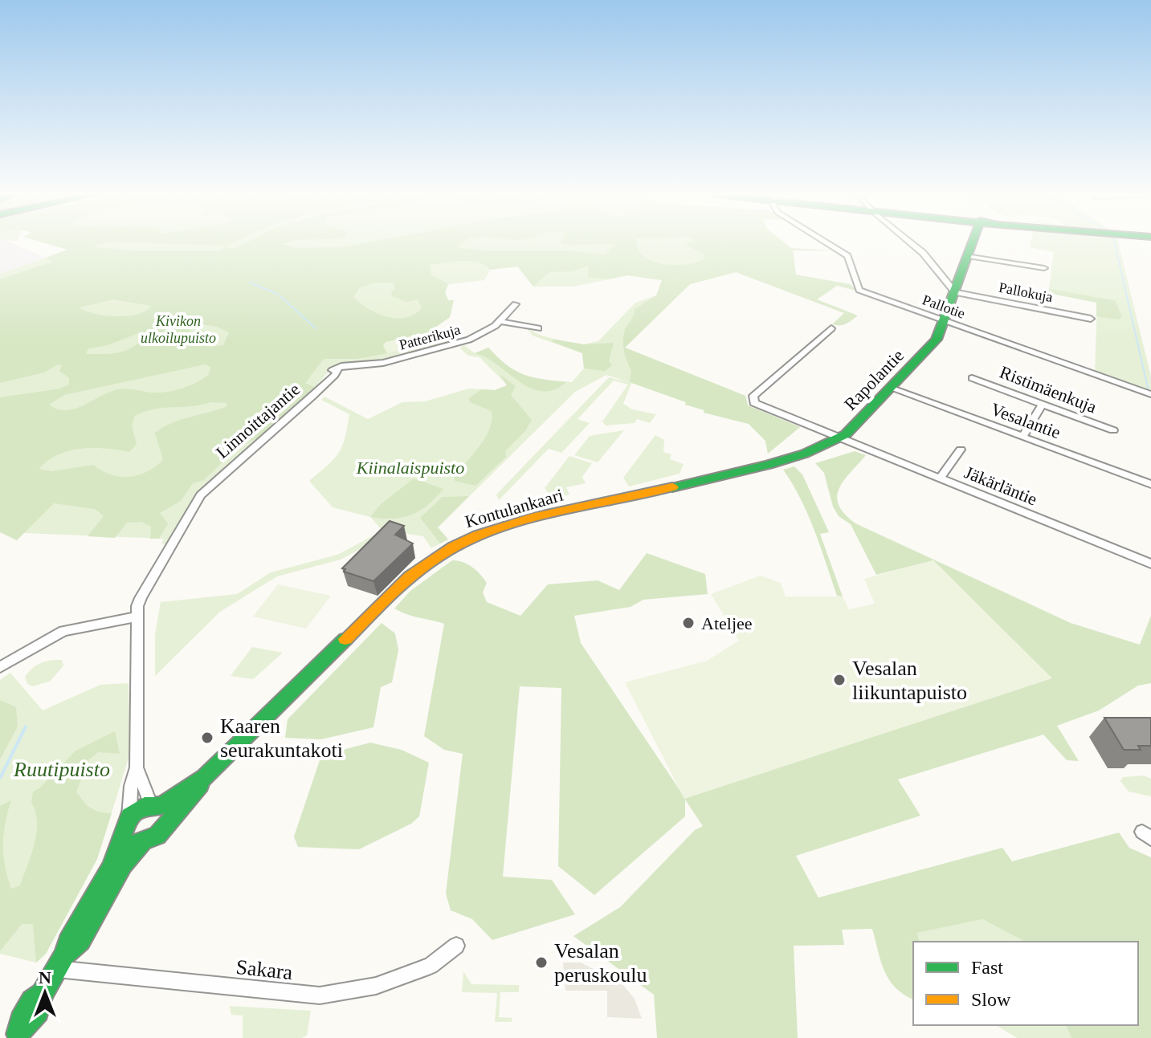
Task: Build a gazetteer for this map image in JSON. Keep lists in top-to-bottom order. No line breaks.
{"streets":{"main road":["Rapolantie","Kontulankaari"],"street":["Pallokuja","Pallotie","Patterikuja","Ristimäenkuja","Linnoittajantie","Vesalantie","Jäkärläntie","Sakara"]},"crossings":[["Pallokuja","Rapolantie"],["Pallotie","Rapolantie"],["Patterikuja","Linnoittajantie"],["Rapolantie","Vesalantie"],["Rapolantie","Jäkärläntie"],["Rapolantie","Kontulankaari"],["Linnoittajantie","Kontulankaari"],["Jäkärläntie","Kontulankaari"],["Kontulankaari","Sakara"]],"parks":["Kivikon ulkoilupuisto","Kiinalaispuisto","Ruutipuisto"],"places":["Ateljee","Vesalan liikuntapuisto","Kaaren seurakuntakoti","Vesalan peruskoulu"],"legend":["Fast","Slow"],"north":"top"}
